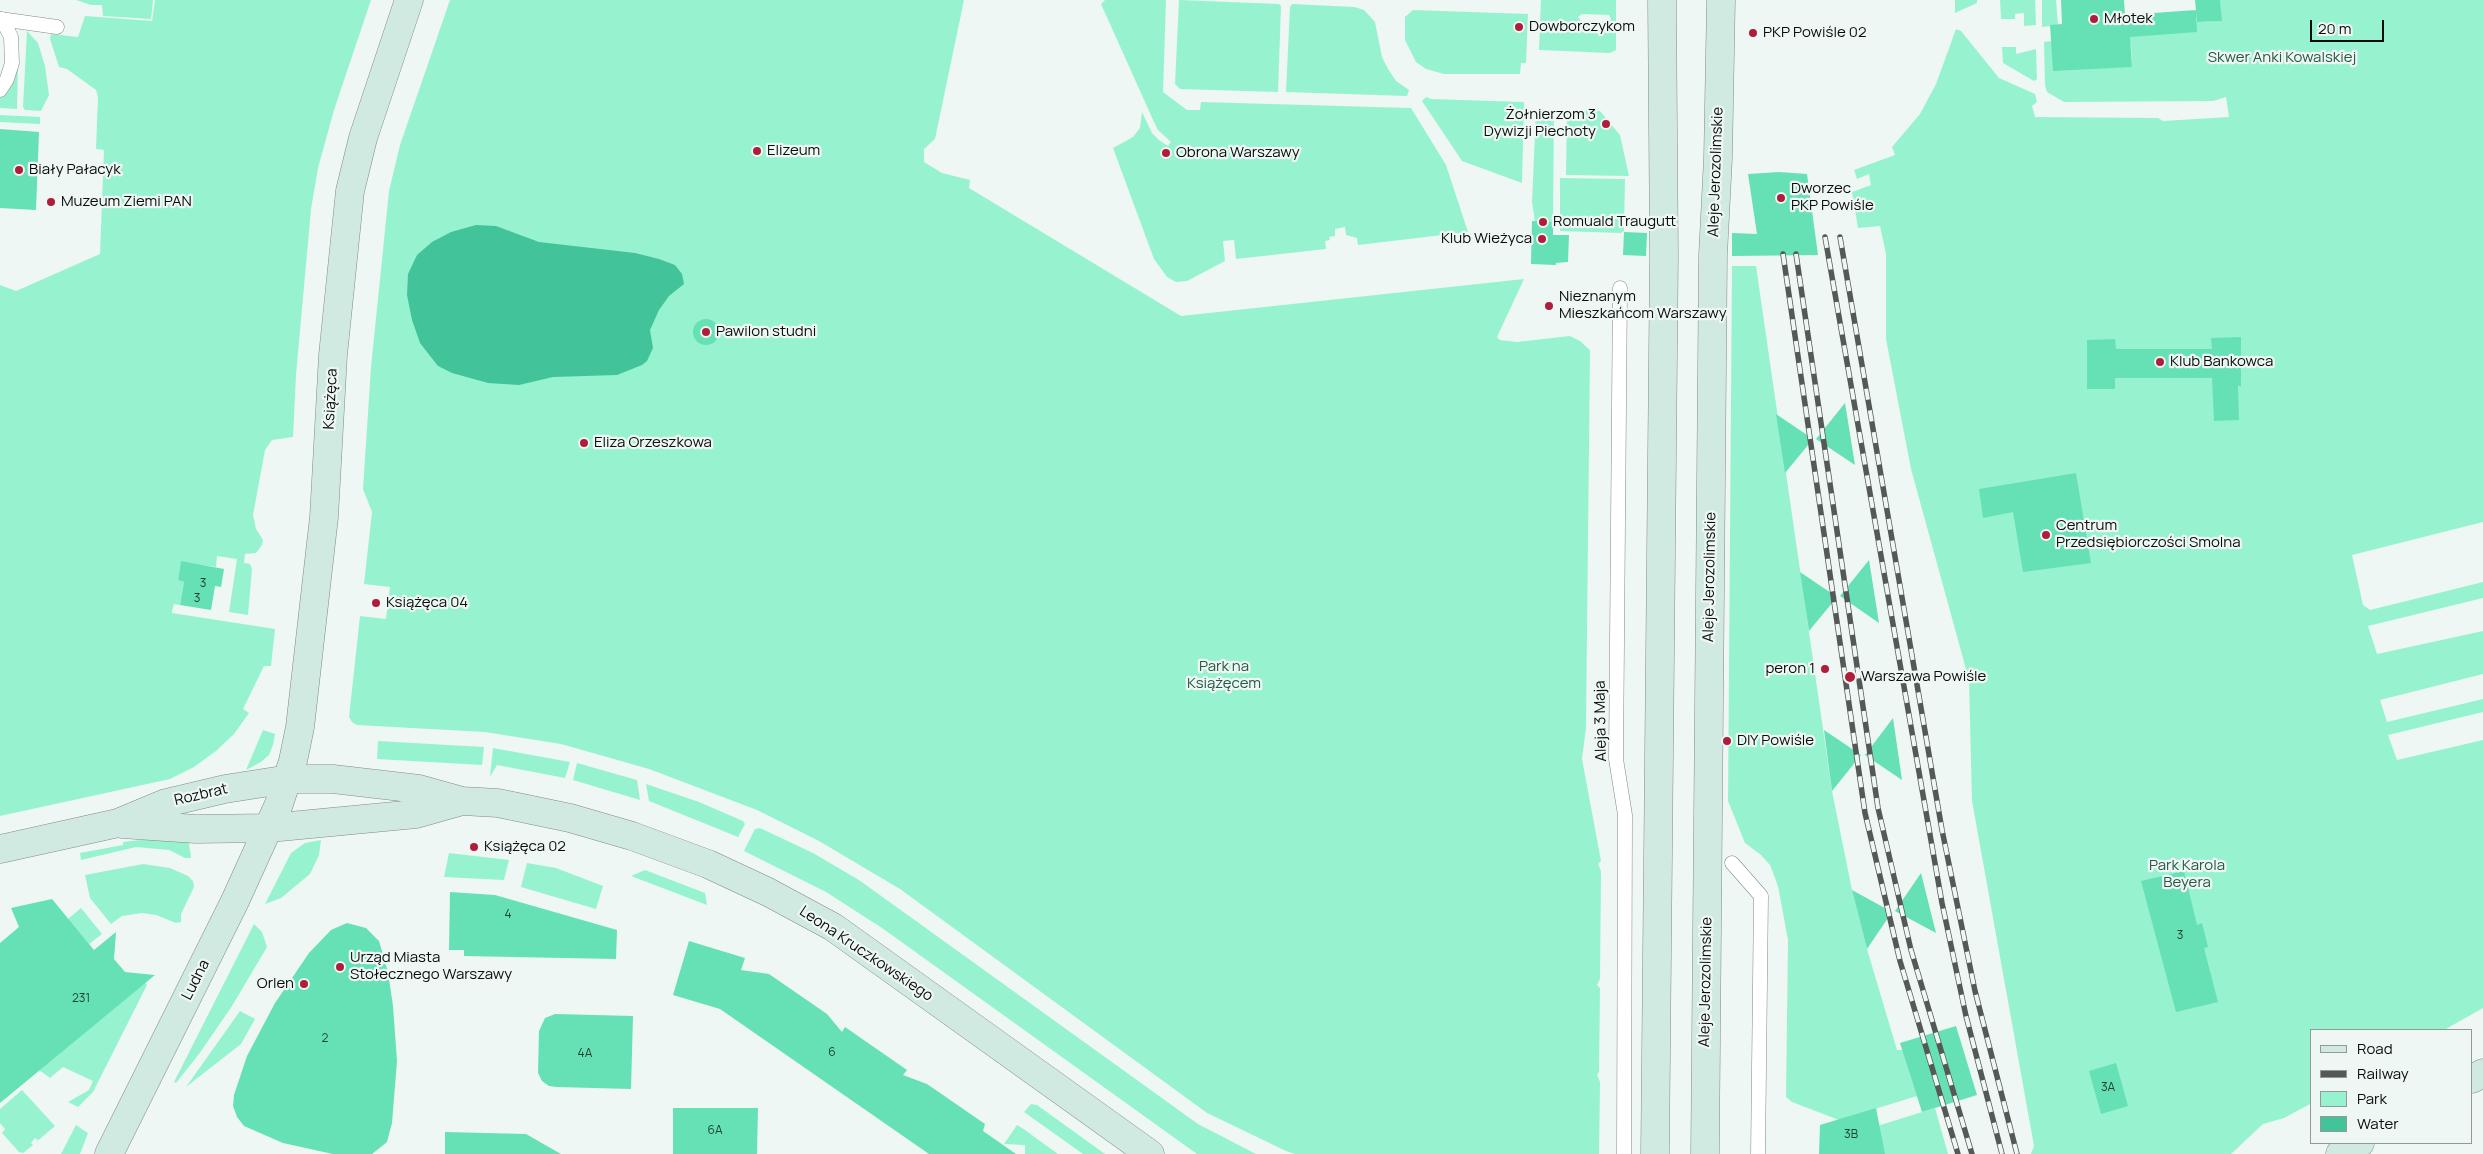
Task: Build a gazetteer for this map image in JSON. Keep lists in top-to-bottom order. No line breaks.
{"streets":{"street":["Aleje Jerozolimskie","Książęca","Rozbrat","Leona Kruczkowskiego","Ludna"],"lane":["Aleja 3 Maja"]},"crossings":[["Książęca","Rozbrat"],["Książęca","Leona Kruczkowskiego"],["Książęca","Ludna"],["Rozbrat","Leona Kruczkowskiego"],["Rozbrat","Ludna"],["Leona Kruczkowskiego","Ludna"]],"parks":["Skwer Anki Kowalskiej","Park na Książęcem","Park Karola Beyera"],"places":["Młotek","Dowborczykom","PKP Powiśle 02","Żołnierzom 3 Dywizji Piechoty","Elizeum","Obrona Warszawy","Biały Pałacyk","Dworzec PKP Powiśle","Muzeum Ziemi PAN","Romuald Traugutt","Klub Wieżyca","Nieznanym Mieszkańcom Warszawy","Pawilon studni","Klub Bankowca","Eliza Orzeszkowa","Centrum Przedsiębiorczości Smolna","Książęca 04","peron 1","Warszawa Powiśle","DIY Powiśle","Książęca 02","Urząd Miasta Stołecznego Warszawy","Orlen"],"house_numbers":["3","3","4","3","231","2","6","4A","3A","6A","3B"],"legend":["Road","Railway","Park","Water"],"scale_bar":"20 m"}
